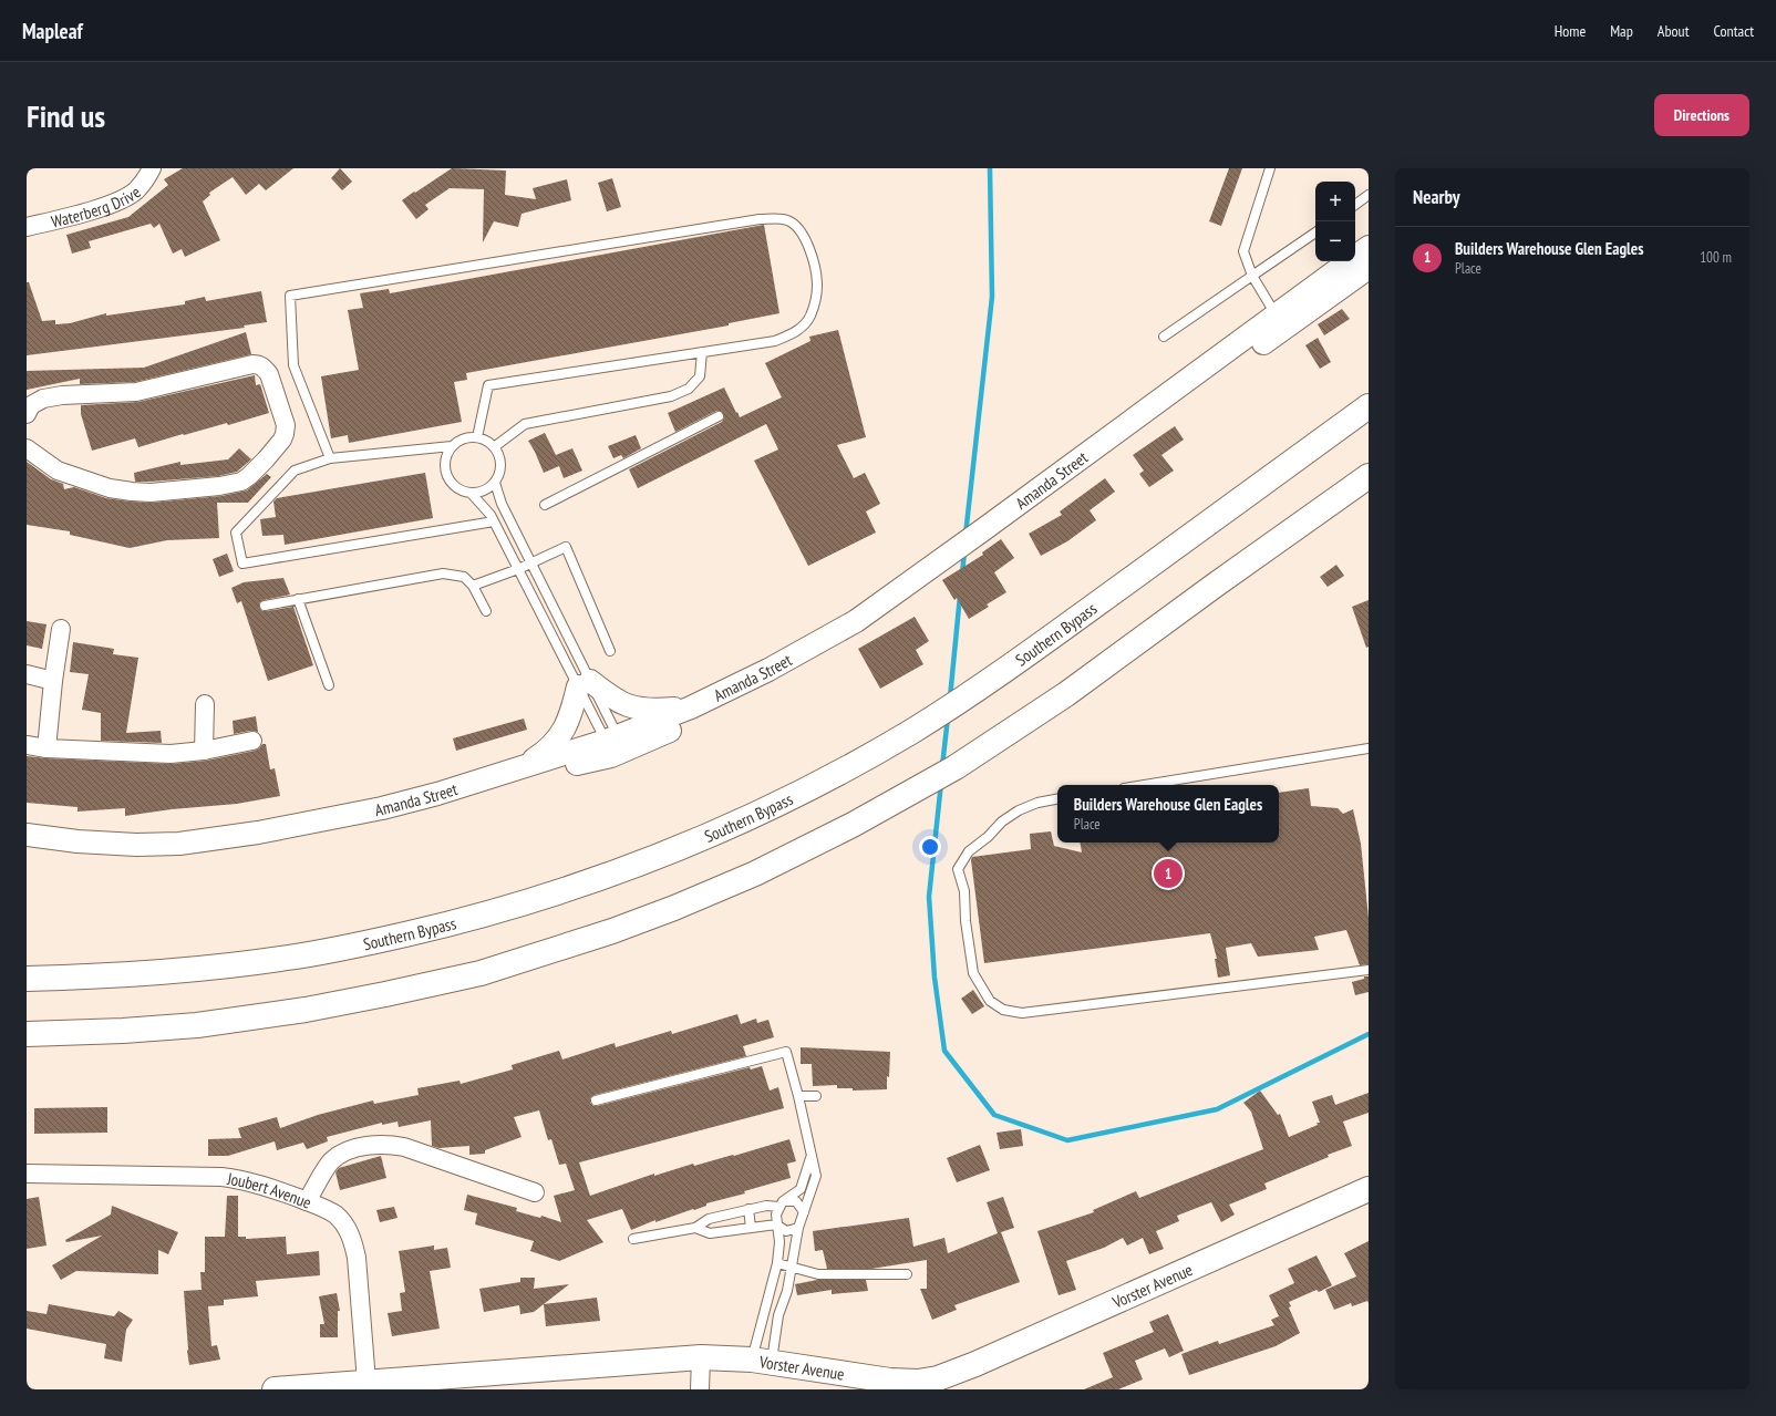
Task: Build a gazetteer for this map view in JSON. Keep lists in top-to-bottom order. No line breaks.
{"streets":{"main road":["Southern Bypass","Vorster Avenue"],"street":["Waterberg Drive","Amanda Street","Joubert Avenue"]},"crossings":[["Joubert Avenue","Vorster Avenue"]],"page":{"header":"Mapleaf","nav":["Home","Map","About","Contact"],"buttons":"Directions","title":"Find us","heading":"Nearby","map_buttons":["+","−"],"list":[{"mark":"1","name":"Builders Warehouse Glen Eagles","note":"Place","value":"100 m"}],"popup":["Builders Warehouse Glen Eagles","Place"],"pins":"1"}}
